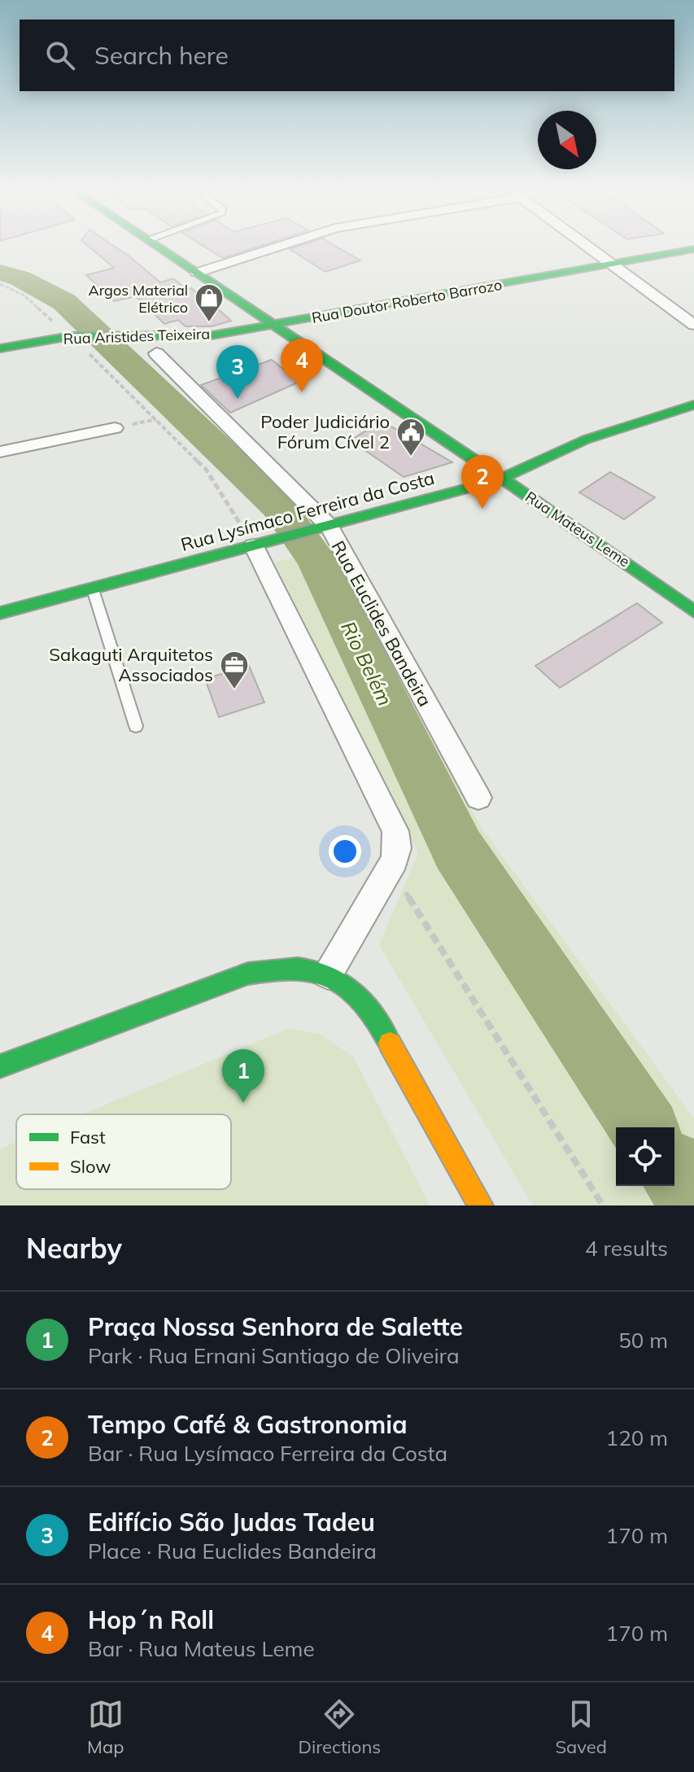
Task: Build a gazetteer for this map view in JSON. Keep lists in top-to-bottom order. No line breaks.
{"streets":{"main road":["Rua Doutor Roberto Barrozo","Rua Aristides Teixeira","Rua Lysímaco Ferreira da Costa","Rua Mateus Leme"],"street":["Rua Euclides Bandeira"]},"crossings":[["Rua Doutor Roberto Barrozo","Rua Aristides Teixeira"],["Rua Doutor Roberto Barrozo","Rua Mateus Leme"],["Rua Aristides Teixeira","Rua Mateus Leme"],["Rua Lysímaco Ferreira da Costa","Rua Mateus Leme"],["Rua Lysímaco Ferreira da Costa","Rua Euclides Bandeira"]],"water":["Rio Belém"],"places":{"shop":["Argos Material Elétrico"],"public building":["Poder Judiciário Fórum Cível 2"],"office":["Sakaguti Arquitetos Associados"]},"legend":["Fast","Slow"],"north":"bottom right","page":{"search":"Search here","pins":["4","3","2","1"],"heading":["Nearby","4 results"],"list":[{"mark":"1","name":"Praça Nossa Senhora de Salette","note":"Park · Rua Ernani Santiago de Oliveira","value":"50 m"},{"mark":"2","name":"Tempo Café & Gastronomia","note":"Bar · Rua Lysímaco Ferreira da Costa","value":"120 m"},{"mark":"3","name":"Edifício São Judas Tadeu","note":"Place · Rua Euclides Bandeira","value":"170 m"},{"mark":"4","name":"Hop´n Roll","note":"Bar · Rua Mateus Leme","value":"170 m"}],"nav":["Map","Directions","Saved"]}}
